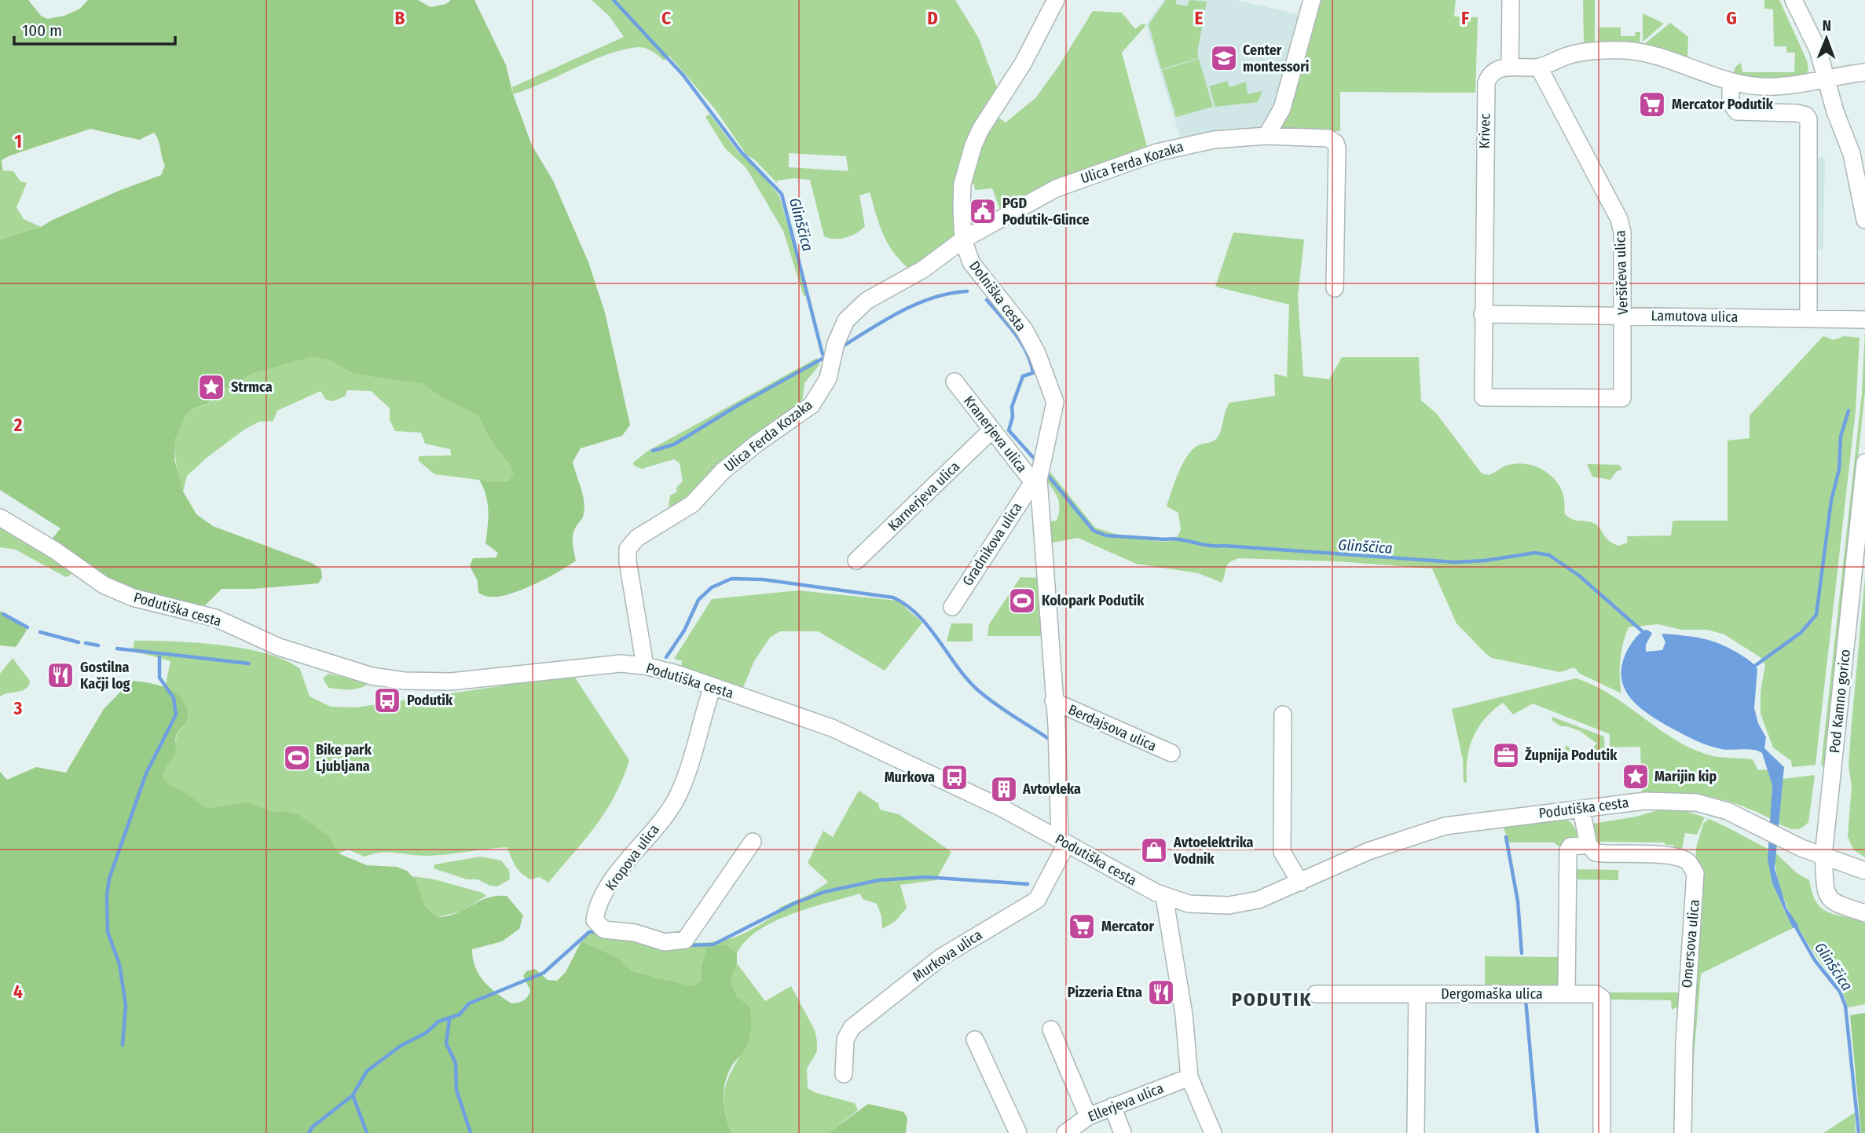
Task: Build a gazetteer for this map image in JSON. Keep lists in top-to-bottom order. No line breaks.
{"streets":{"street":["Krivec","Ulica Ferda Kozaka","Veršičeva ulica","Dolniška cesta","Lamutova ulica","Kranerjeva ulica","Karnerjeva ulica","Gradnikova ulica","Podutiška cesta","Pod Kamno gorico","Berdajsova ulica","Kropova ulica","Omersova ulica","Murkova ulica","Dergomaška ulica","Ellerjeva ulica"]},"crossings":[["Krivec","Veršičeva ulica"],["Krivec","Lamutova ulica"],["Ulica Ferda Kozaka","Dolniška cesta"],["Ulica Ferda Kozaka","Podutiška cesta"],["Veršičeva ulica","Lamutova ulica"],["Dolniška cesta","Kranerjeva ulica"],["Dolniška cesta","Gradnikova ulica"],["Dolniška cesta","Podutiška cesta"],["Dolniška cesta","Berdajsova ulica"],["Dolniška cesta","Murkova ulica"],["Kranerjeva ulica","Karnerjeva ulica"],["Kranerjeva ulica","Gradnikova ulica"],["Podutiška cesta","Pod Kamno gorico"],["Podutiška cesta","Kropova ulica"],["Podutiška cesta","Murkova ulica"]],"districts":["PODUTIK"],"water":["Glinščica"],"places":{"school or university":["Center montessori"],"supermarket":["Mercator Podutik","Mercator"],"public building":["PGD Podutik-Glince"],"place":["Strmca","Marijin kip"],"sports":["Kolopark Podutik","Bike park Ljubljana"],"restaurant":["Gostilna Kačji log","Pizzeria Etna"],"bus stop":["Podutik","Murkova"],"office":["Župnija Podutik"],"building":["Avtovleka"],"shop":["Avtoelektrika Vodnik"]},"scale_bar":"100 m","north":"top","grid":{"columns":["B","C","D","E","F","G"],"rows":["1","2","3","4"]}}
